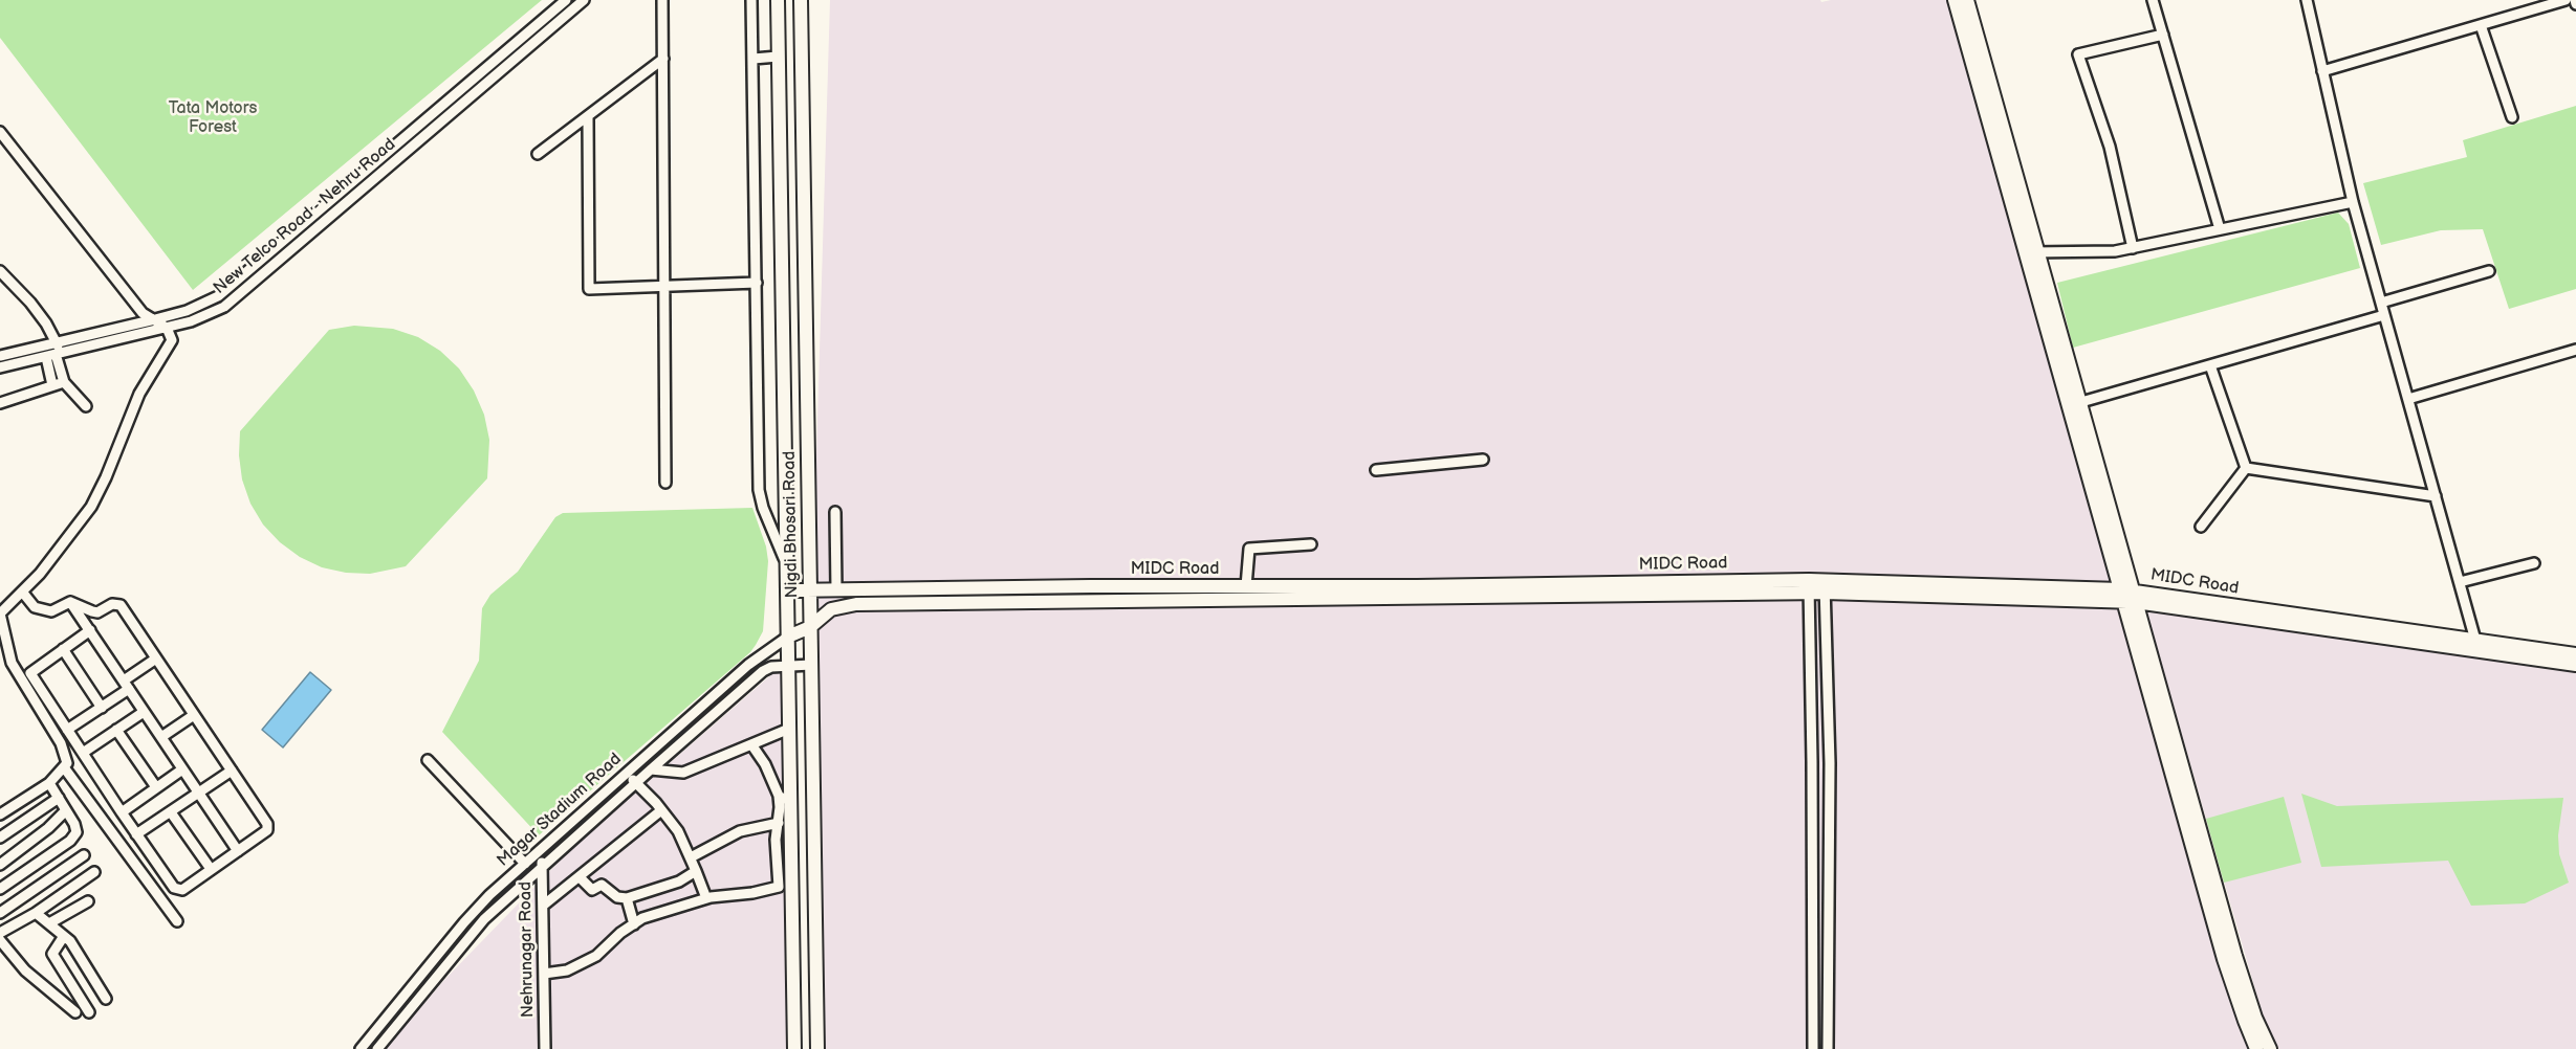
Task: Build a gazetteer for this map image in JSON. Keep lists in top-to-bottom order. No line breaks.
{"streets":{"main road":["Nigdi Bhosari Road","MIDC Road","Magar Stadium Road"],"street":["New Telco Road - Nehru Road","Nehrunagar Road"]},"crossings":[["Nigdi Bhosari Road","MIDC Road"],["Nigdi Bhosari Road","Magar Stadium Road"],["MIDC Road","Magar Stadium Road"],["Magar Stadium Road","Nehrunagar Road"]],"parks":["Tata Motors Forest"]}
